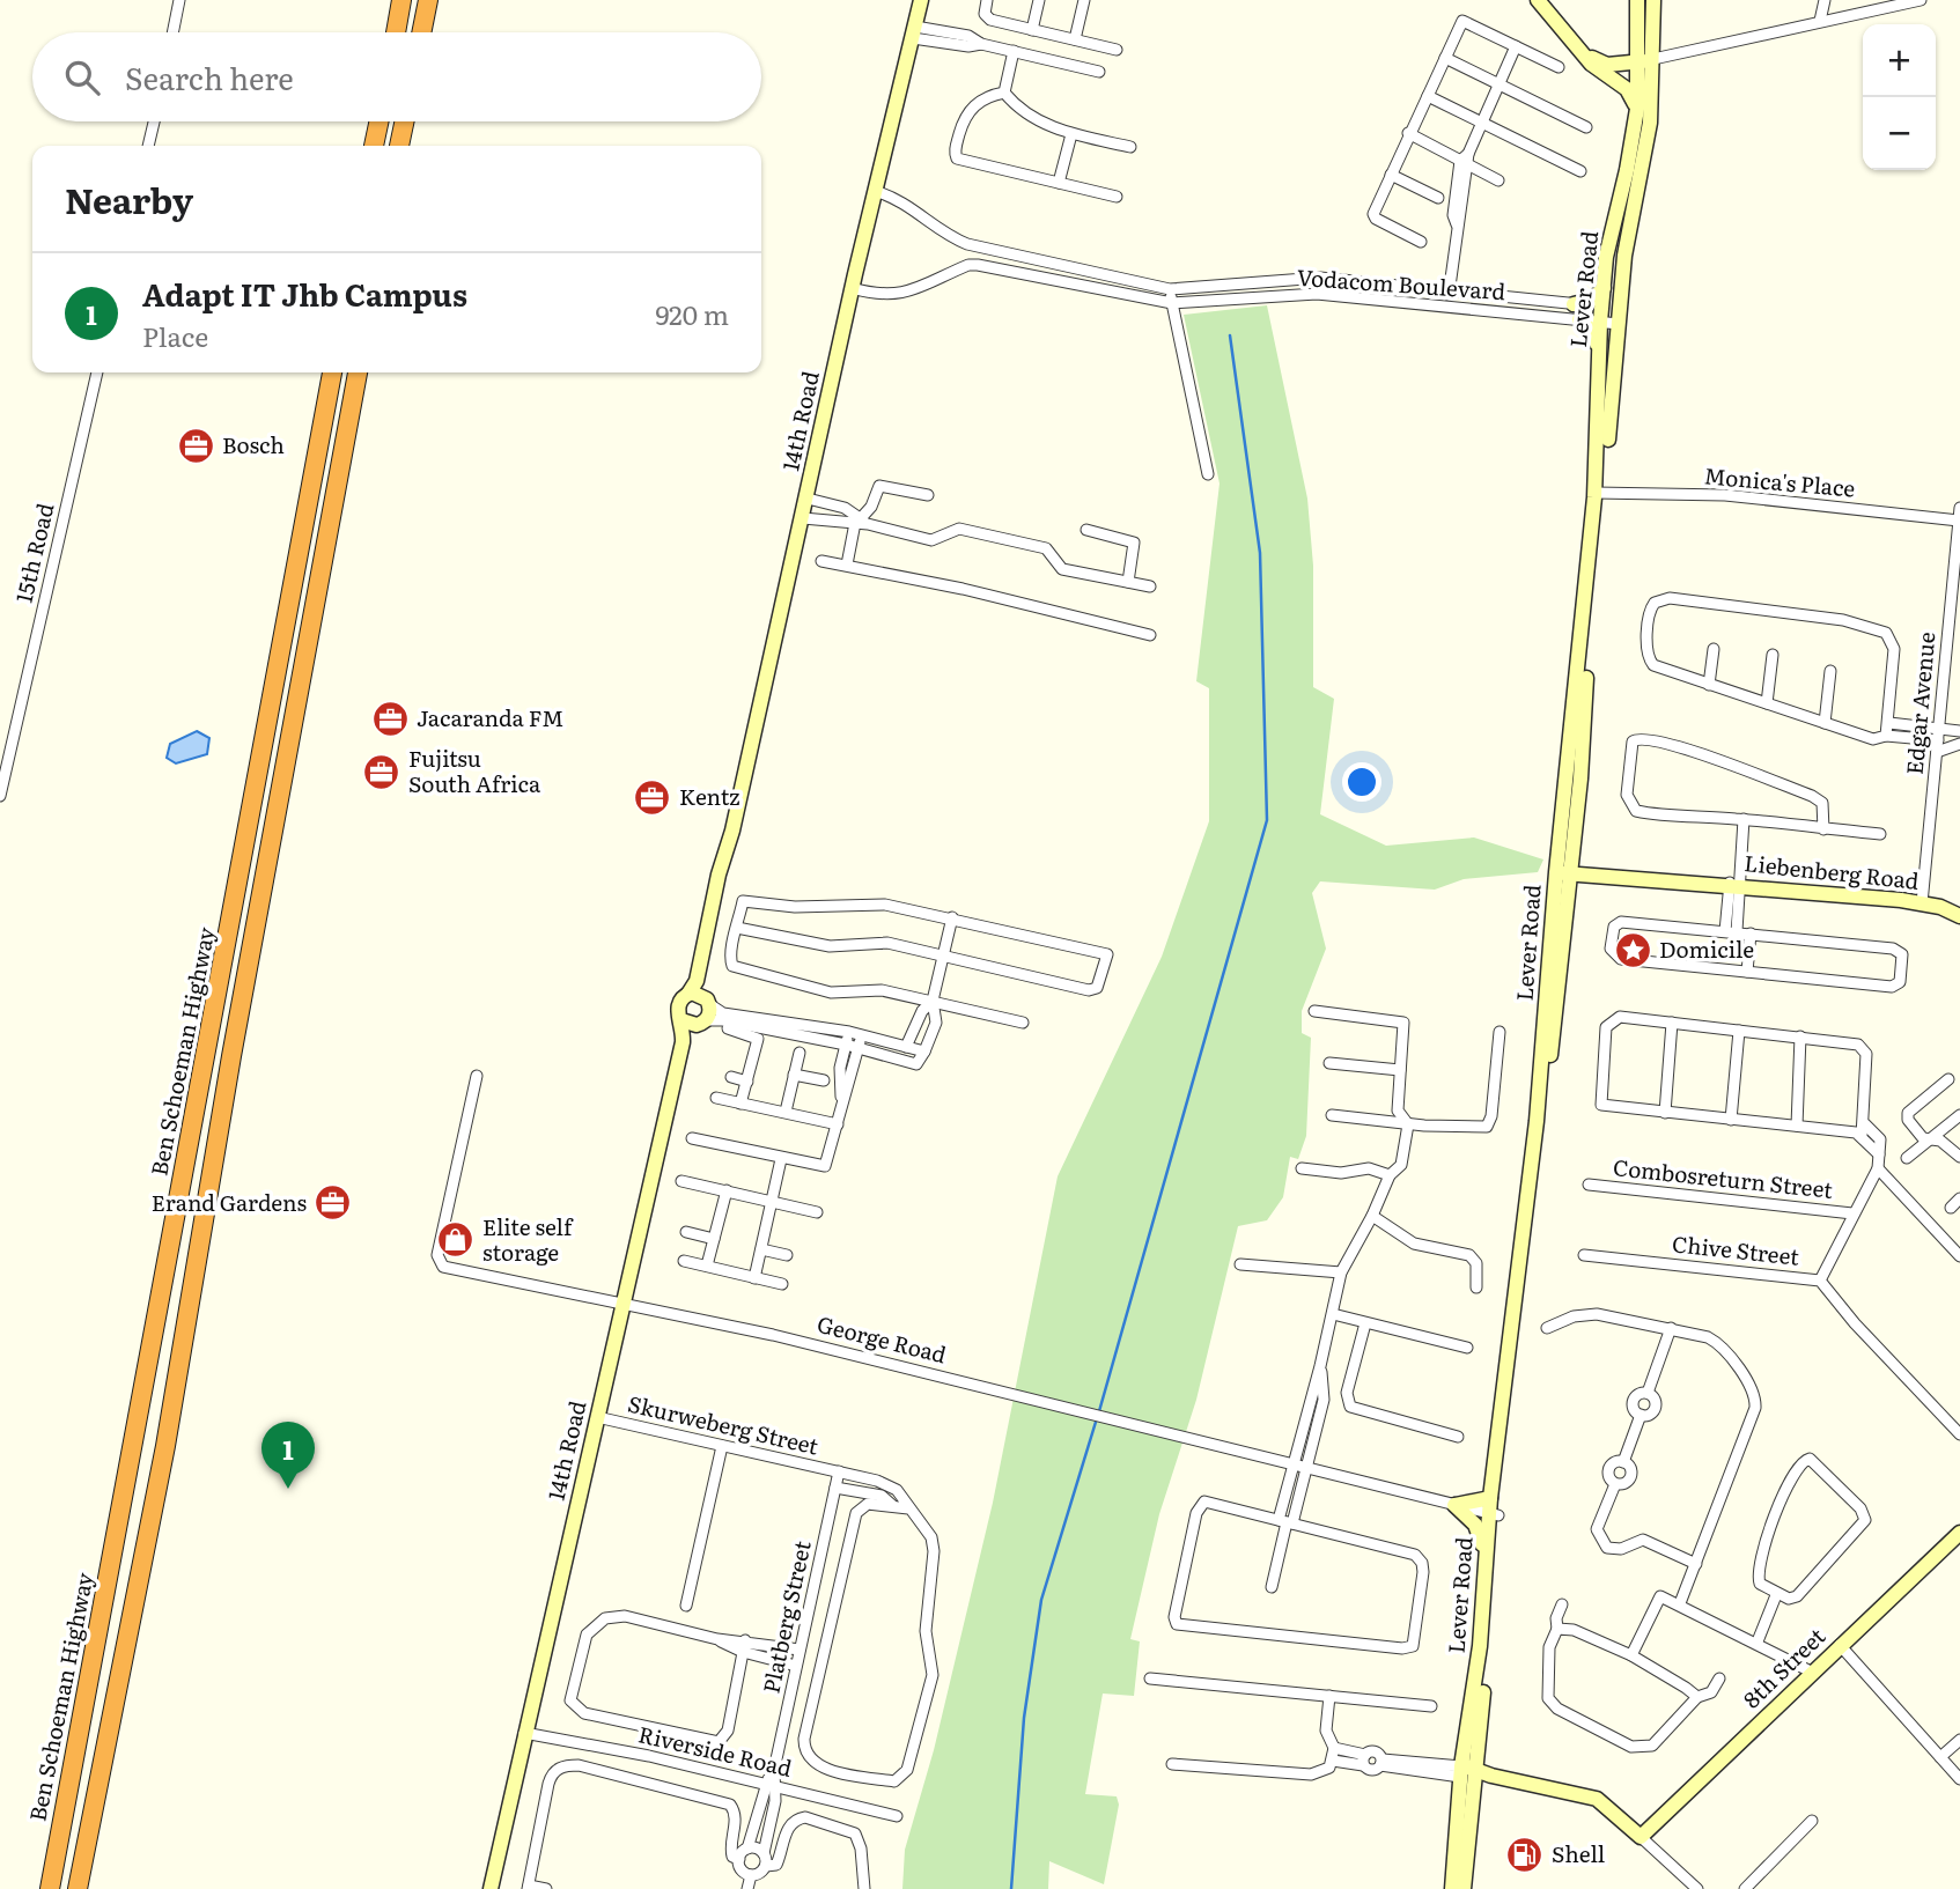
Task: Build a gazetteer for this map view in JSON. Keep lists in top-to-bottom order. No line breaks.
{"streets":{"highway":["Ben Schoeman Highway"],"main road":["Lever Road","14th Road","Liebenberg Road","8th Street"],"street":["Vodacom Boulevard","Monica's Place","15th Road","Edgar Avenue","Combosreturn Street","Chive Street","George Road","Skurweberg Street","Platberg Street","Riverside Road"]},"crossings":[["Vodacom Boulevard","Lever Road"],["Vodacom Boulevard","14th Road"],["Lever Road","Monica's Place"],["Lever Road","Liebenberg Road"],["Lever Road","George Road"],["14th Road","George Road"],["14th Road","Skurweberg Street"],["14th Road","Riverside Road"],["Monica's Place","Edgar Avenue"],["Edgar Avenue","Liebenberg Road"],["Skurweberg Street","Platberg Street"],["Platberg Street","Riverside Road"]],"places":{"office":["Bosch","Jacaranda FM","Fujitsu South Africa","Kentz","Erand Gardens"],"place":["Domicile"],"shop":["Elite self storage"],"fuel station":["Shell"]},"page":{"map_buttons":["+","−"],"search":"Search here","heading":"Nearby","list":[{"mark":"1","name":"Adapt IT Jhb Campus","note":"Place","value":"920 m"}],"pins":"1"}}
